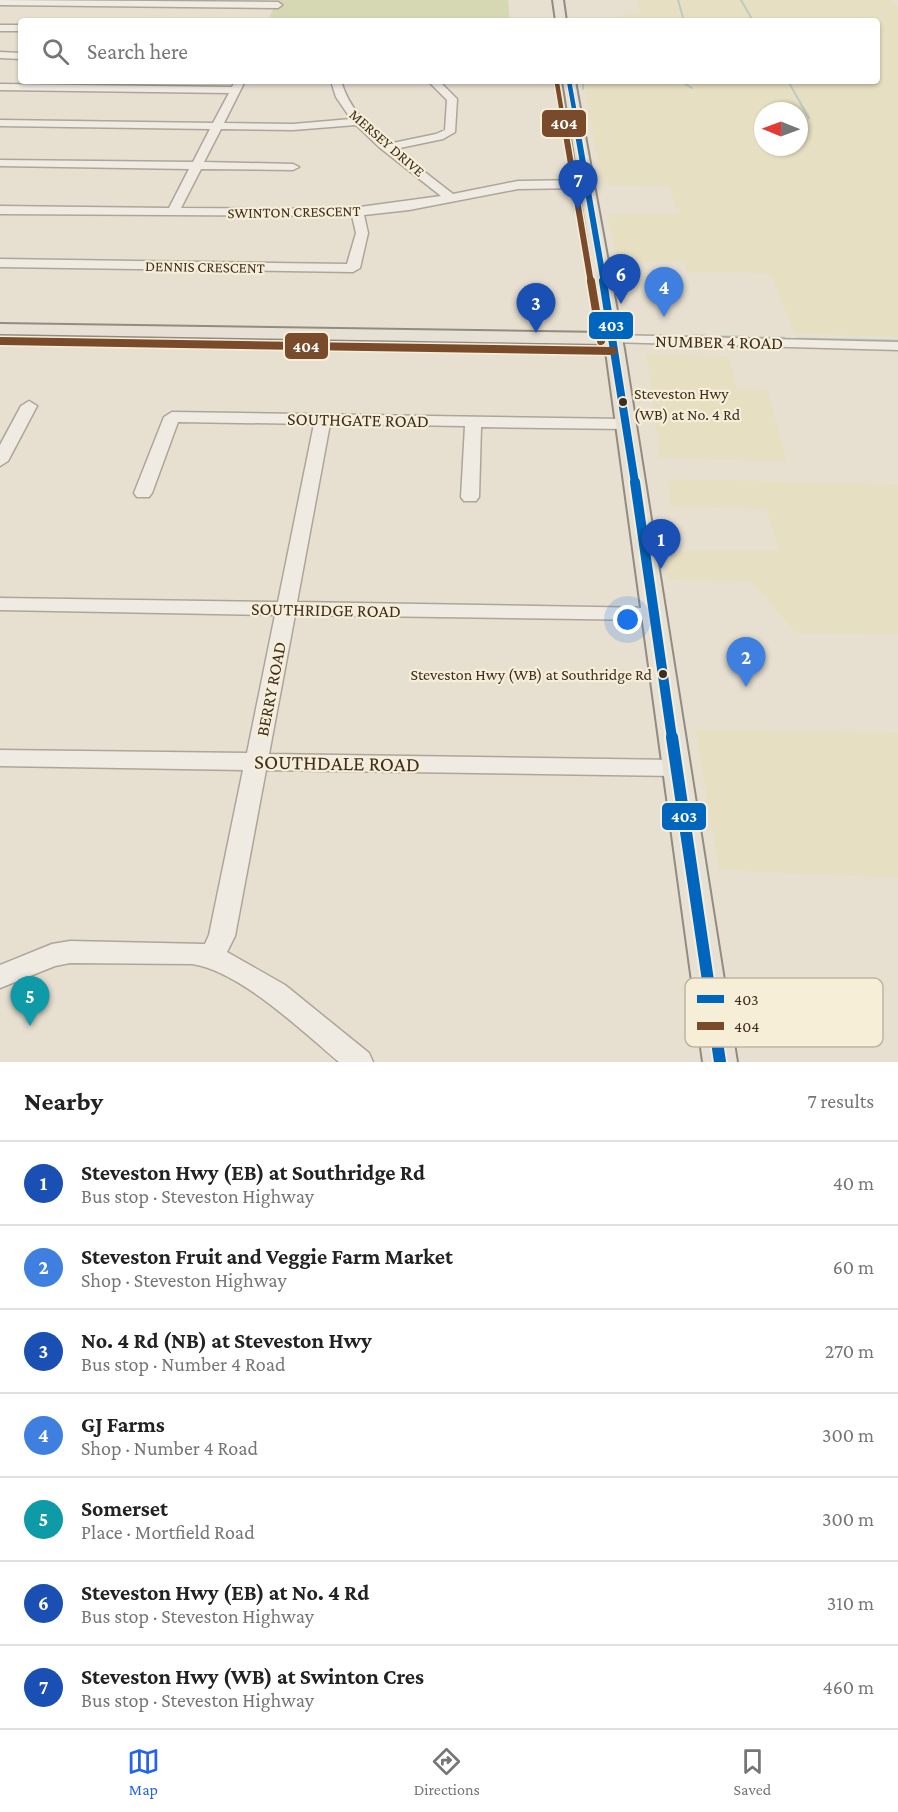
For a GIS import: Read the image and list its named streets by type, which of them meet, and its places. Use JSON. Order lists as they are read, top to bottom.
{
  "streets": {
    "main road": ["NUMBER 4 ROAD"],
    "street": [
      "MERSEY DRIVE",
      "SWINTON CRESCENT",
      "DENNIS CRESCENT",
      "SOUTHGATE ROAD",
      "SOUTHRIDGE ROAD",
      "BERRY ROAD",
      "SOUTHDALE ROAD"
    ]
  },
  "crossings": [
    ["MERSEY DRIVE", "SWINTON CRESCENT"],
    ["SWINTON CRESCENT", "DENNIS CRESCENT"],
    ["SOUTHGATE ROAD", "BERRY ROAD"],
    ["SOUTHRIDGE ROAD", "BERRY ROAD"],
    ["BERRY ROAD", "SOUTHDALE ROAD"]
  ],
  "places": ["Steveston Hwy (WB) at No. 4 Rd", "Steveston Hwy (WB) at Southridge Rd"],
  "lines": ["transit line 403", "transit line 404"],
  "legend": ["403", "404"],
  "north": "left",
  "page": {
    "search": "Search here",
    "pins": [
      "7",
      "6",
      "4",
      "3",
      "1",
      "2",
      "5"
    ],
    "heading": ["Nearby", "7 results"],
    "list": [
      {
        "mark": "1",
        "name": "Steveston Hwy (EB) at Southridge Rd",
        "note": "Bus stop · Steveston Highway",
        "value": "40 m"
      },
      {
        "mark": "2",
        "name": "Steveston Fruit and Veggie Farm Market",
        "note": "Shop · Steveston Highway",
        "value": "60 m"
      },
      {
        "mark": "3",
        "name": "No. 4 Rd (NB) at Steveston Hwy",
        "note": "Bus stop · Number 4 Road",
        "value": "270 m"
      },
      {
        "mark": "4",
        "name": "GJ Farms",
        "note": "Shop · Number 4 Road",
        "value": "300 m"
      },
      {
        "mark": "5",
        "name": "Somerset",
        "note": "Place · Mortfield Road",
        "value": "300 m"
      },
      {
        "mark": "6",
        "name": "Steveston Hwy (EB) at No. 4 Rd",
        "note": "Bus stop · Steveston Highway",
        "value": "310 m"
      },
      {
        "mark": "7",
        "name": "Steveston Hwy (WB) at Swinton Cres",
        "note": "Bus stop · Steveston Highway",
        "value": "460 m"
      }
    ],
    "nav": ["Map", "Directions", "Saved"]
  }
}
